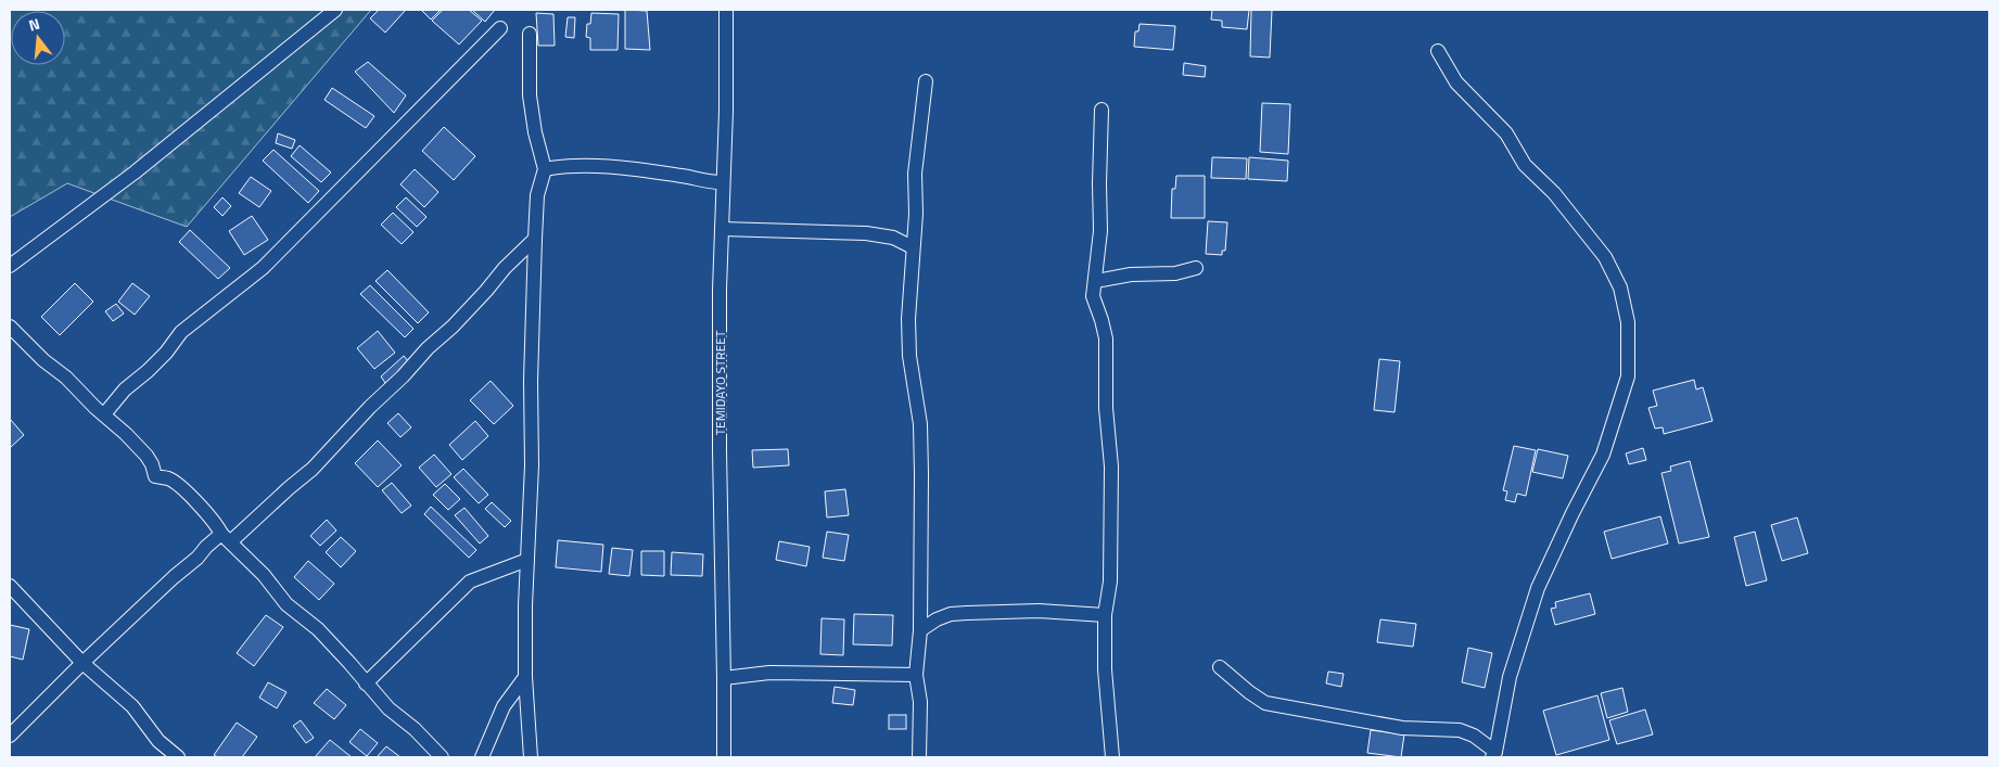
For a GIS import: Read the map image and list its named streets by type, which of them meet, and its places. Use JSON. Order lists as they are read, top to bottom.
{
  "streets": {
    "street": ["TEMIDAYO STREET"]
  },
  "north": "top"
}
